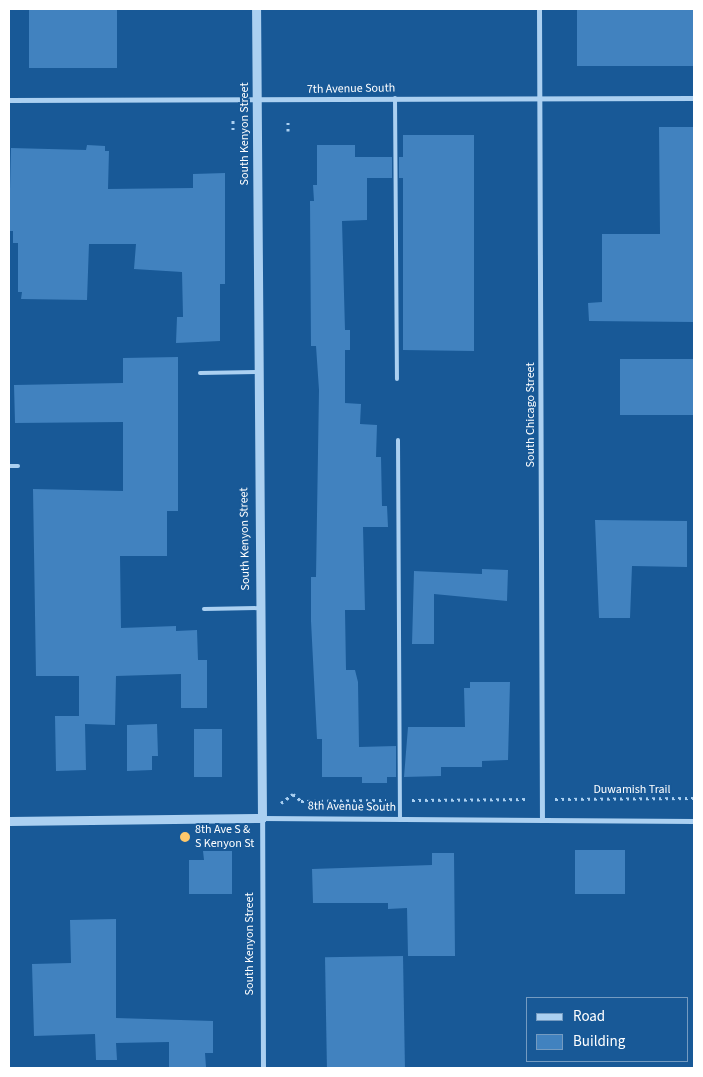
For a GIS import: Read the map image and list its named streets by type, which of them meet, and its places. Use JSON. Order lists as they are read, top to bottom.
{
  "streets": {
    "street": [
      "7th Avenue South",
      "South Kenyon Street",
      "South Chicago Street",
      "8th Avenue South"
    ],
    "path": ["Duwamish Trail"]
  },
  "crossings": [
    ["7th Avenue South", "South Kenyon Street"],
    ["7th Avenue South", "South Chicago Street"],
    ["South Kenyon Street", "8th Avenue South"],
    ["South Chicago Street", "8th Avenue South"]
  ],
  "places": ["8th Ave S & S Kenyon St"],
  "legend": ["Road", "Building"]
}
